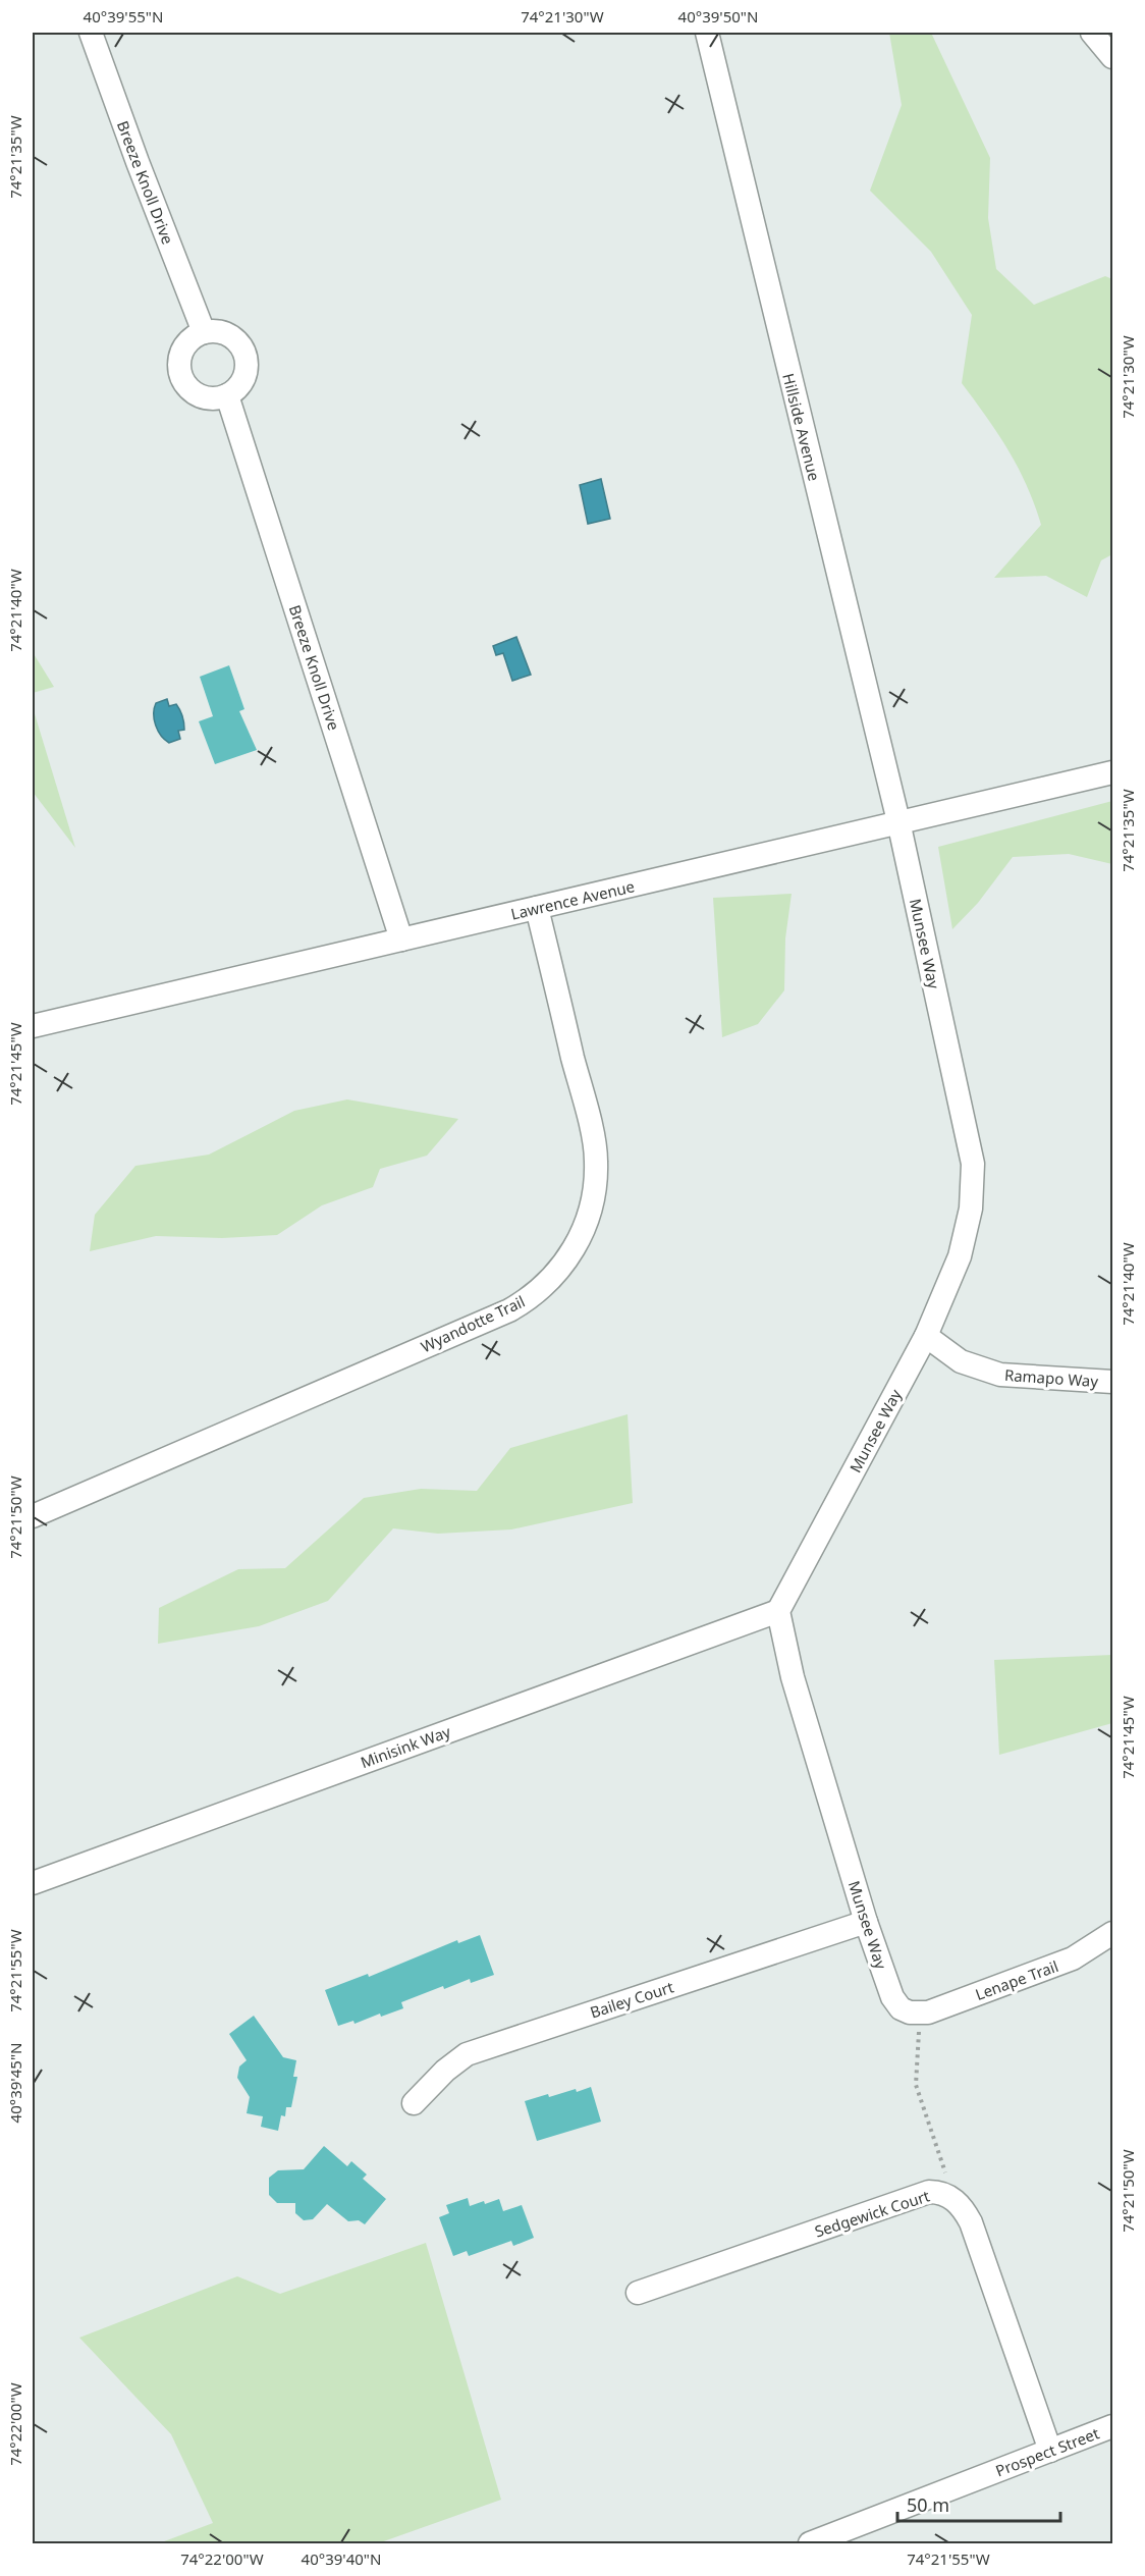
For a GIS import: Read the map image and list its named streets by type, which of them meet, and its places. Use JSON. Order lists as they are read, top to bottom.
{
  "streets": {
    "street": [
      "Breeze Knoll Drive",
      "Hillside Avenue",
      "Lawrence Avenue",
      "Munsee Way",
      "Wyandotte Trail",
      "Ramapo Way",
      "Minisink Way",
      "Lenape Trail",
      "Bailey Court",
      "Sedgewick Court",
      "Prospect Street"
    ]
  },
  "crossings": [
    ["Breeze Knoll Drive", "Lawrence Avenue"],
    ["Hillside Avenue", "Lawrence Avenue"],
    ["Hillside Avenue", "Munsee Way"],
    ["Lawrence Avenue", "Munsee Way"],
    ["Lawrence Avenue", "Wyandotte Trail"],
    ["Munsee Way", "Ramapo Way"],
    ["Munsee Way", "Minisink Way"],
    ["Munsee Way", "Lenape Trail"],
    ["Munsee Way", "Bailey Court"],
    ["Sedgewick Court", "Prospect Street"]
  ],
  "scale_bar": "50 m",
  "coordinates": [
    "40°39'55\"N",
    "74°21'30\"W",
    "40°39'50\"N",
    "74°21'35\"W",
    "74°21'40\"W",
    "74°21'45\"W",
    "74°21'50\"W",
    "74°21'55\"W",
    "40°39'45\"N",
    "74°22'00\"W",
    "40°39'40\"N"
  ]
}
